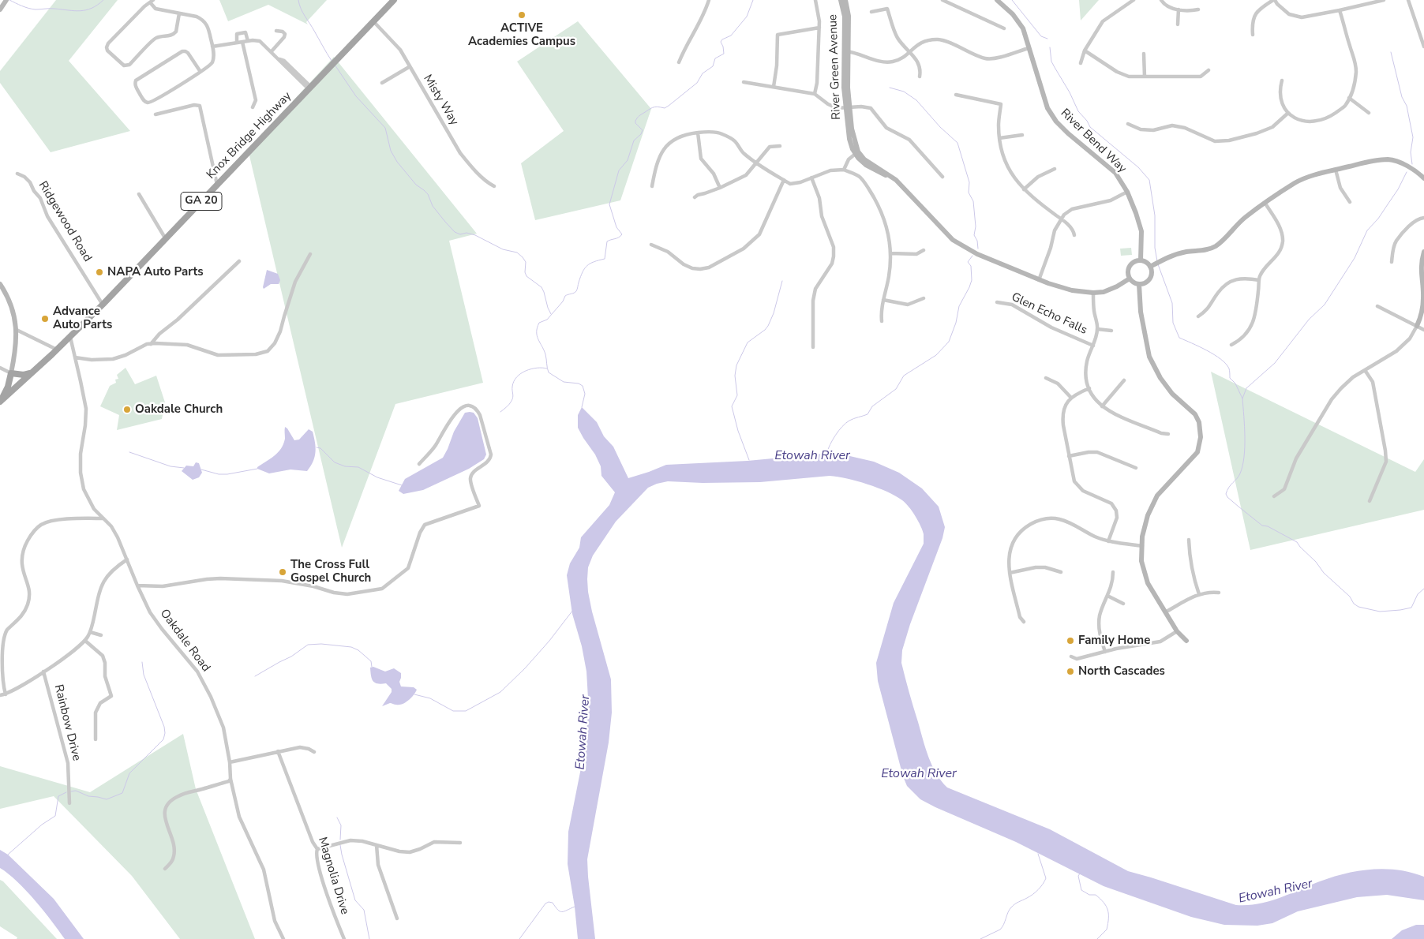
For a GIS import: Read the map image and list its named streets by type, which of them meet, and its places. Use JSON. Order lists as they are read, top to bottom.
{
  "streets": {
    "main road": ["Knox Bridge Highway", "GA 20"],
    "street": [
      "River Green Avenue",
      "Misty Way",
      "River Bend Way",
      "Ridgewood Road",
      "Glen Echo Falls",
      "Oakdale Road",
      "Rainbow Drive",
      "Magnolia Drive"
    ]
  },
  "crossings": [
    ["River Green Avenue", "River Bend Way"],
    ["Misty Way", "Knox Bridge Highway"],
    ["Knox Bridge Highway", "GA 20"],
    ["Knox Bridge Highway", "Ridgewood Road"],
    ["Knox Bridge Highway", "Oakdale Road"],
    ["GA 20", "Oakdale Road"]
  ],
  "water": ["Etowah River"],
  "places": [
    "ACTIVE Academies Campus",
    "NAPA Auto Parts",
    "Advance Auto Parts",
    "Oakdale Church",
    "The Cross Full Gospel Church",
    "Family Home",
    "North Cascades"
  ]
}
